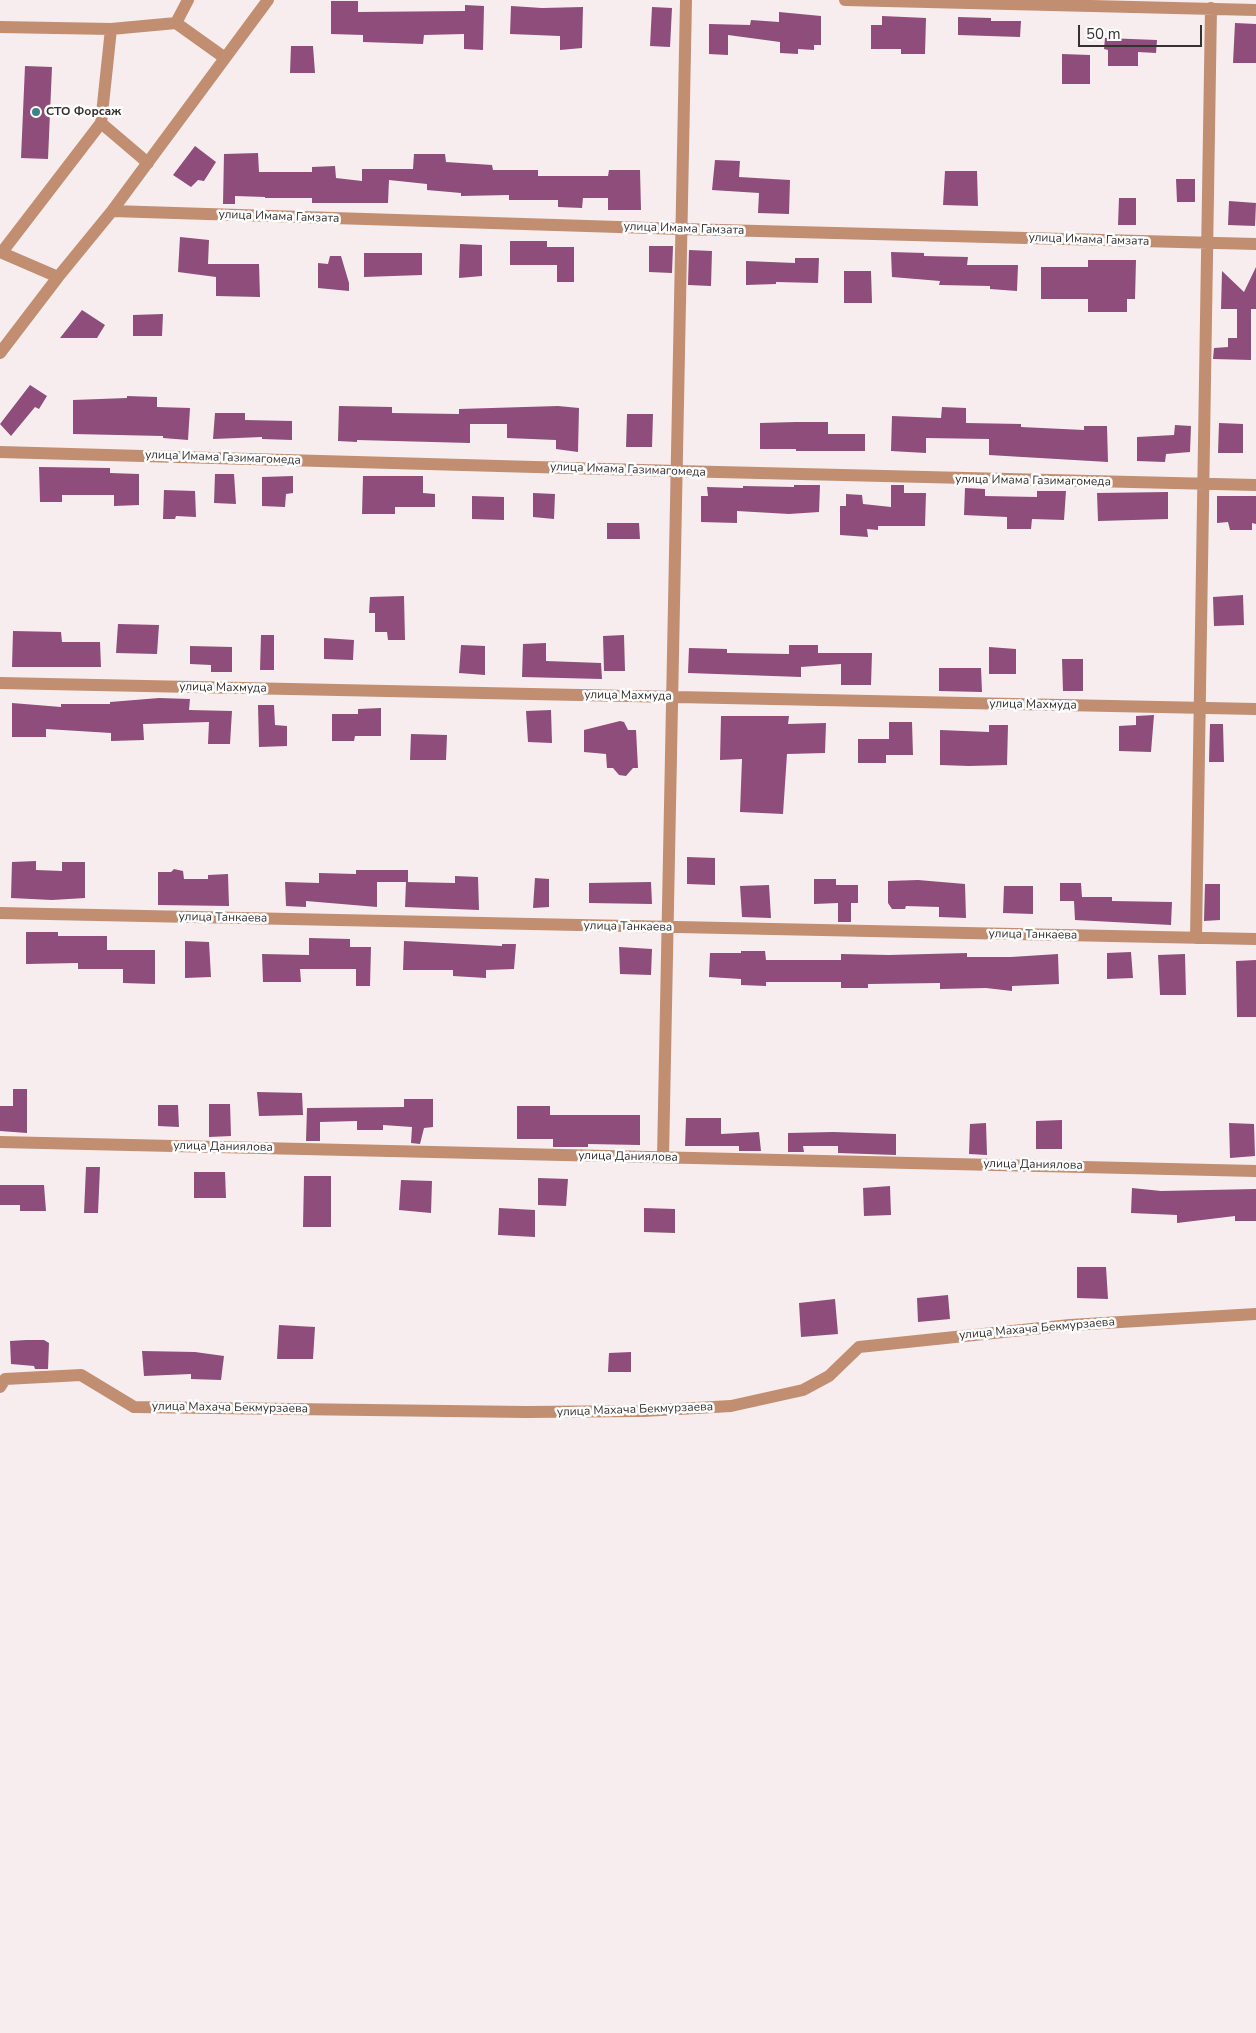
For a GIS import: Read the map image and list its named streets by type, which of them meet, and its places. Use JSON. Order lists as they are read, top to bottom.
{
  "streets": {
    "street": [
      "улица Имама Гамзата",
      "улица Имама Газимагомеда",
      "улица Махмуда",
      "улица Танкаева",
      "улица Даниялова",
      "улица Махача Бекмурзаева"
    ]
  },
  "places": ["СТО Форсаж"],
  "scale_bar": "50 m"
}
